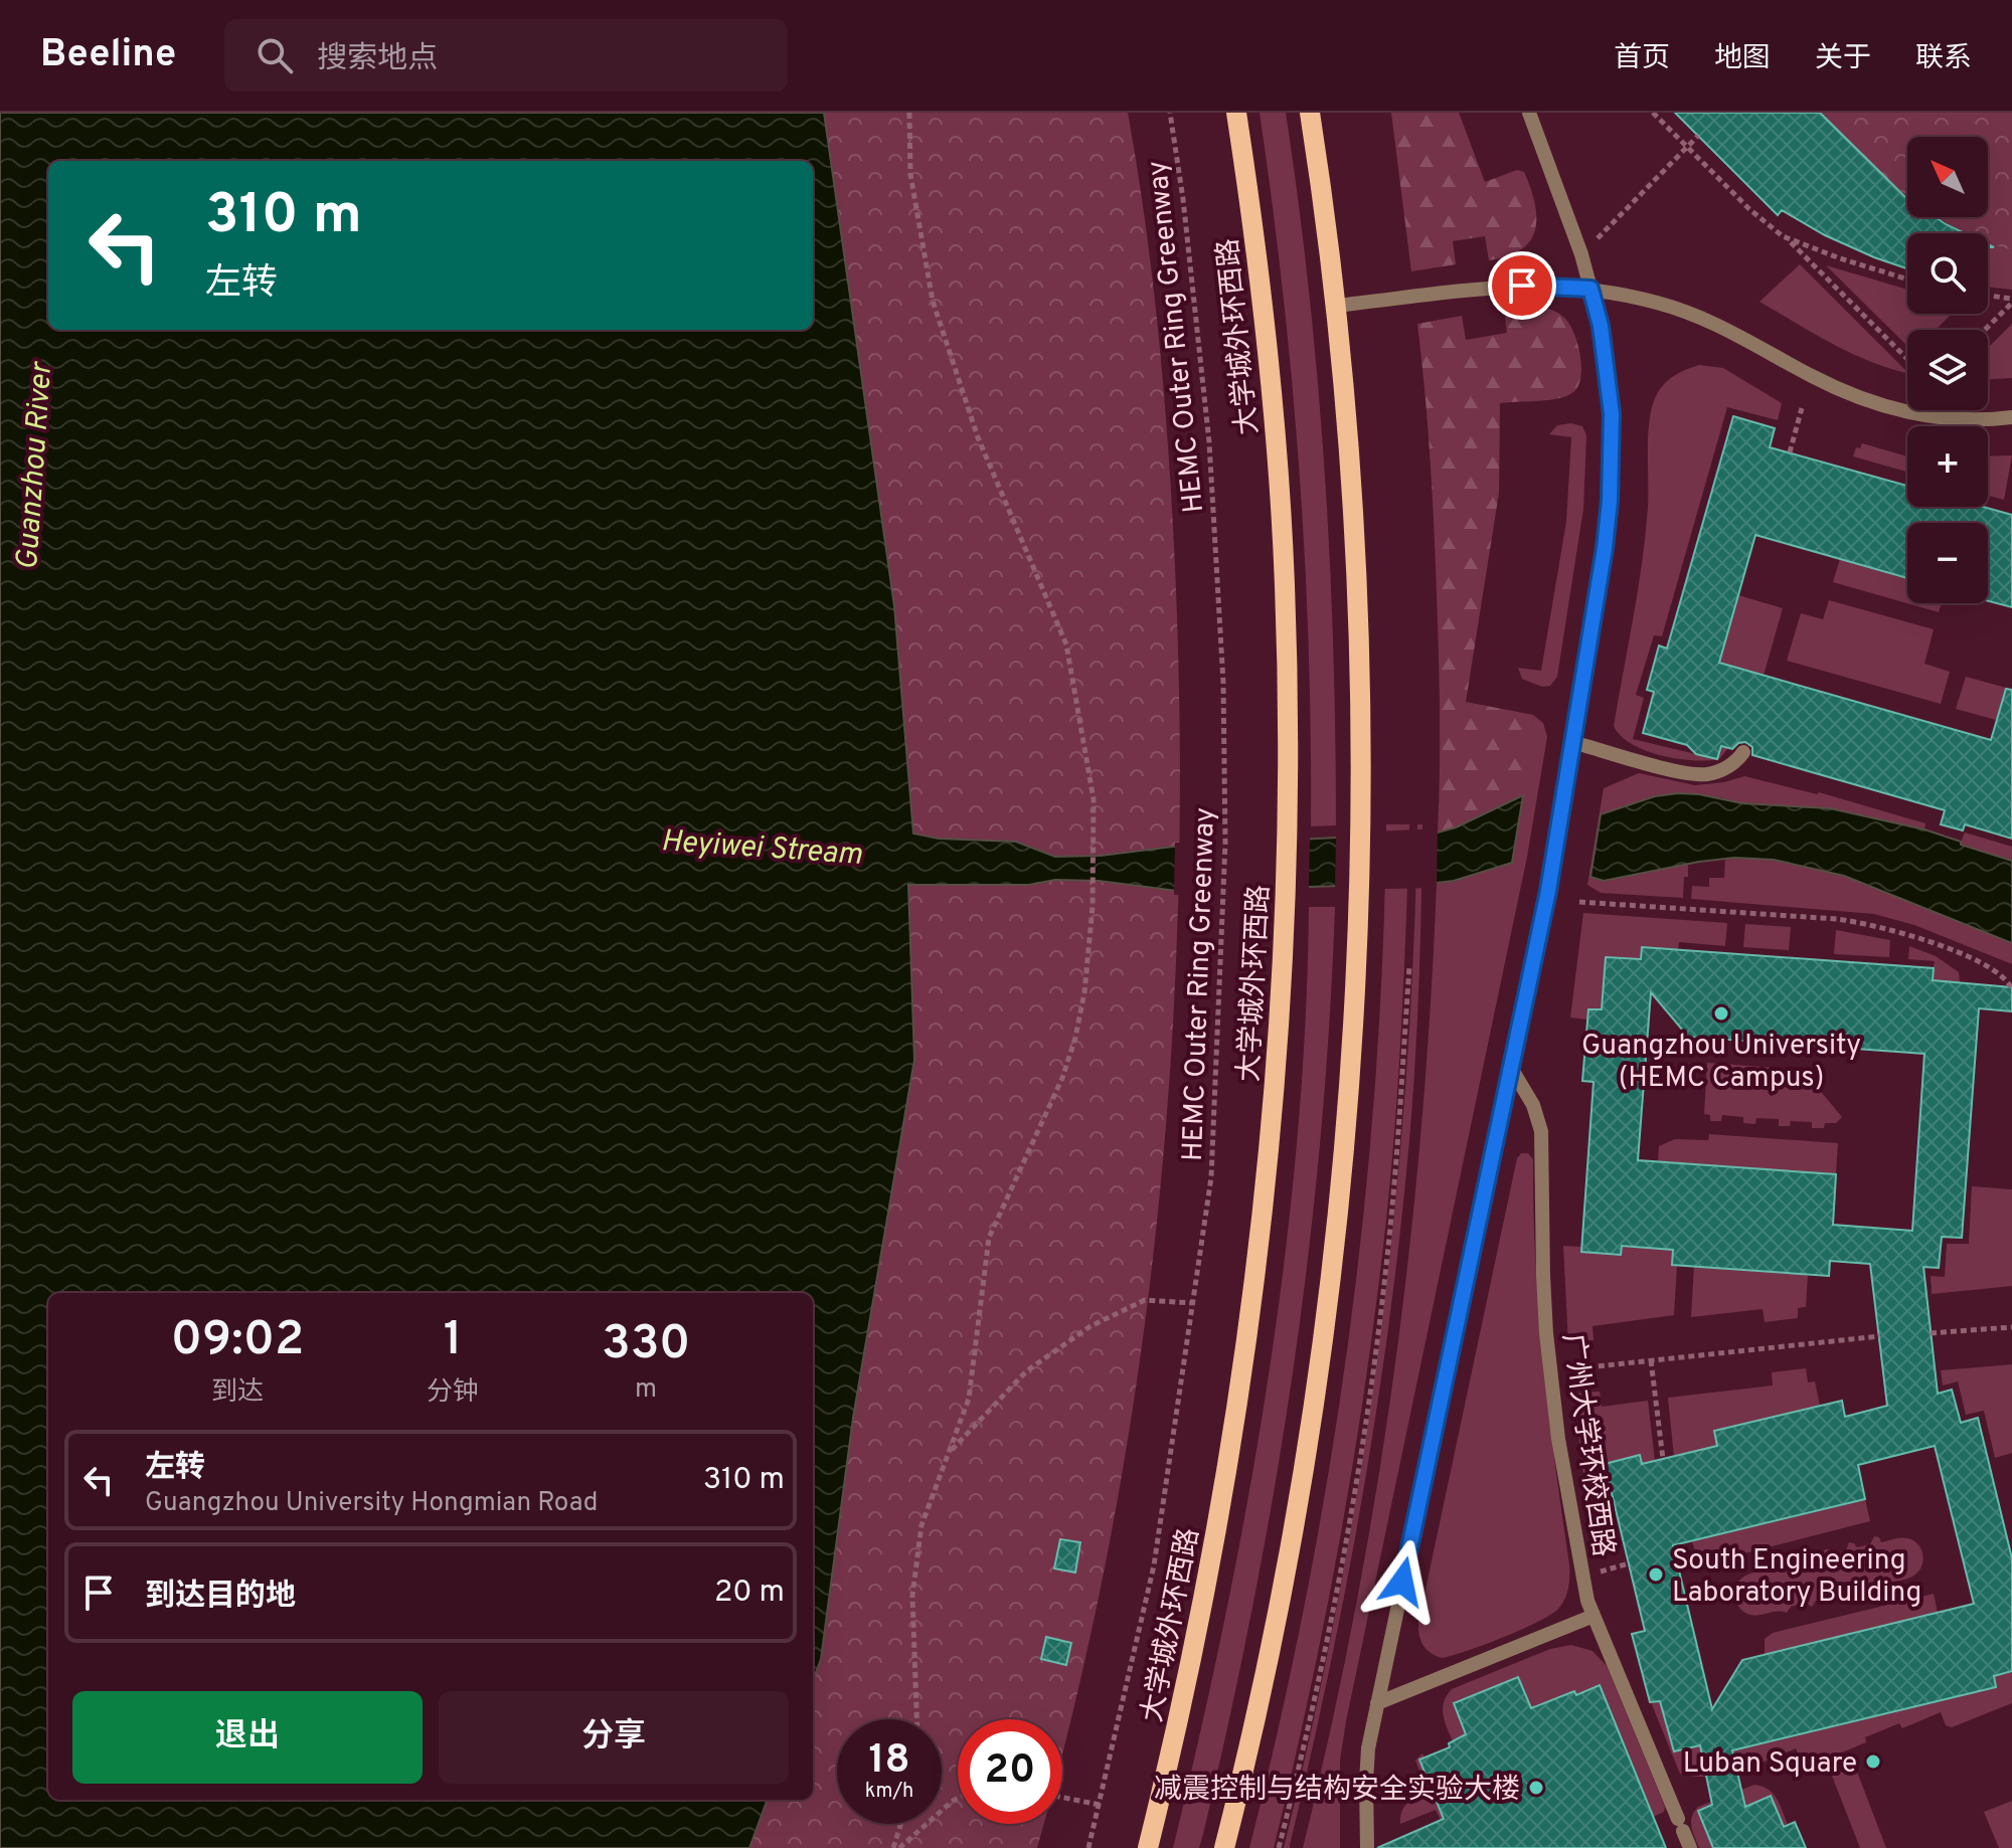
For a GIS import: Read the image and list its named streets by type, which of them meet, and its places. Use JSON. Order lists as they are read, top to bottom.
{
  "streets": {
    "main road": ["大学城外环西路"],
    "lane": ["广州大学环校西路"],
    "path": ["HEMC Outer Ring Greenway"]
  },
  "water": ["Guanzhou River", "Heyiwei Stream"],
  "places": [
    "Guangzhou University (HEMC Campus)",
    "South Engineering Laboratory Building",
    "Luban Square",
    "减震控制与结构安全实验大楼"
  ],
  "north": "top left",
  "page": {
    "header": "Beeline",
    "search": "搜索地点",
    "nav": [
      "首页",
      "地图",
      "关于",
      "联系"
    ],
    "map_buttons": ["+", "−"],
    "turn": ["310 m", "左转"],
    "eta": [
      "09:02",
      "到达",
      "1",
      "分钟",
      "330",
      "m"
    ],
    "list": [
      {
        "name": "左转",
        "note": "Guangzhou University Hongmian Road",
        "value": "310 m"
      },
      {
        "name": "到达目的地",
        "value": "20 m"
      }
    ],
    "buttons": ["退出", "分享"],
    "speed": "18 km/h",
    "limit": "20"
  }
}
